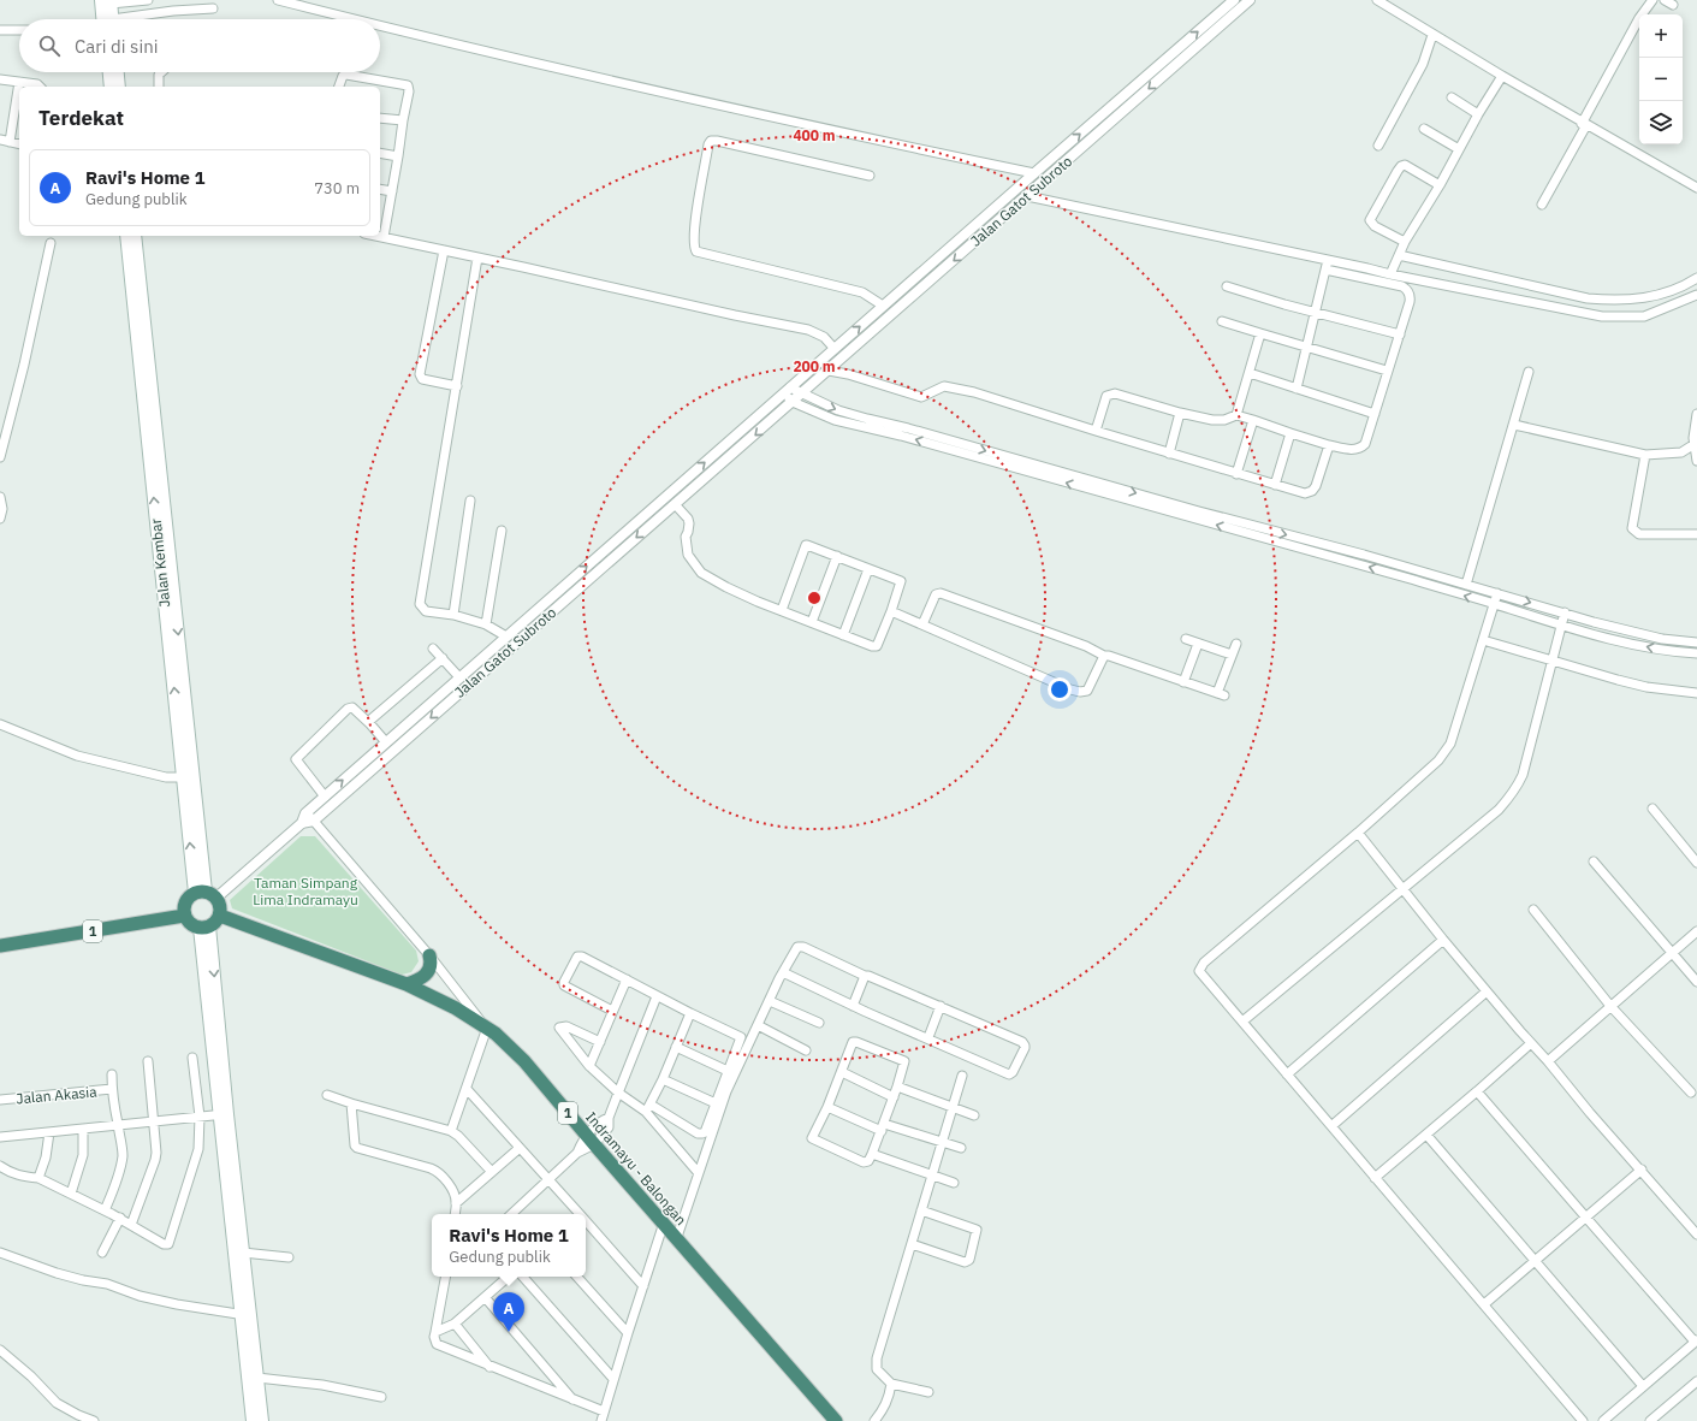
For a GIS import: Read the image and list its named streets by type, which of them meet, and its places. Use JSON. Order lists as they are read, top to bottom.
{
  "streets": {
    "highway": ["1", "Indramayu - Balongan"],
    "main road": ["Jalan Kembar"],
    "street": ["Jalan Gatot Subroto", "Jalan Akasia"]
  },
  "crossings": [
    ["Jalan Gatot Subroto", "Jalan Kembar"],
    ["Jalan Gatot Subroto", "1"],
    ["Jalan Gatot Subroto", "Indramayu - Balongan"],
    ["Jalan Kembar", "1"],
    ["Jalan Kembar", "Indramayu - Balongan"],
    ["1", "Indramayu - Balongan"]
  ],
  "parks": ["Taman Simpang Lima Indramayu"],
  "page": {
    "map_buttons": ["+", "−"],
    "search": "Cari di sini",
    "heading": "Terdekat",
    "list": [
      {
        "mark": "A",
        "name": "Ravi's Home 1",
        "note": "Gedung publik",
        "value": "730 m"
      }
    ],
    "popup": ["Ravi's Home 1", "Gedung publik"],
    "pins": "A"
  },
  "rings": ["400 m", "200 m"]
}
